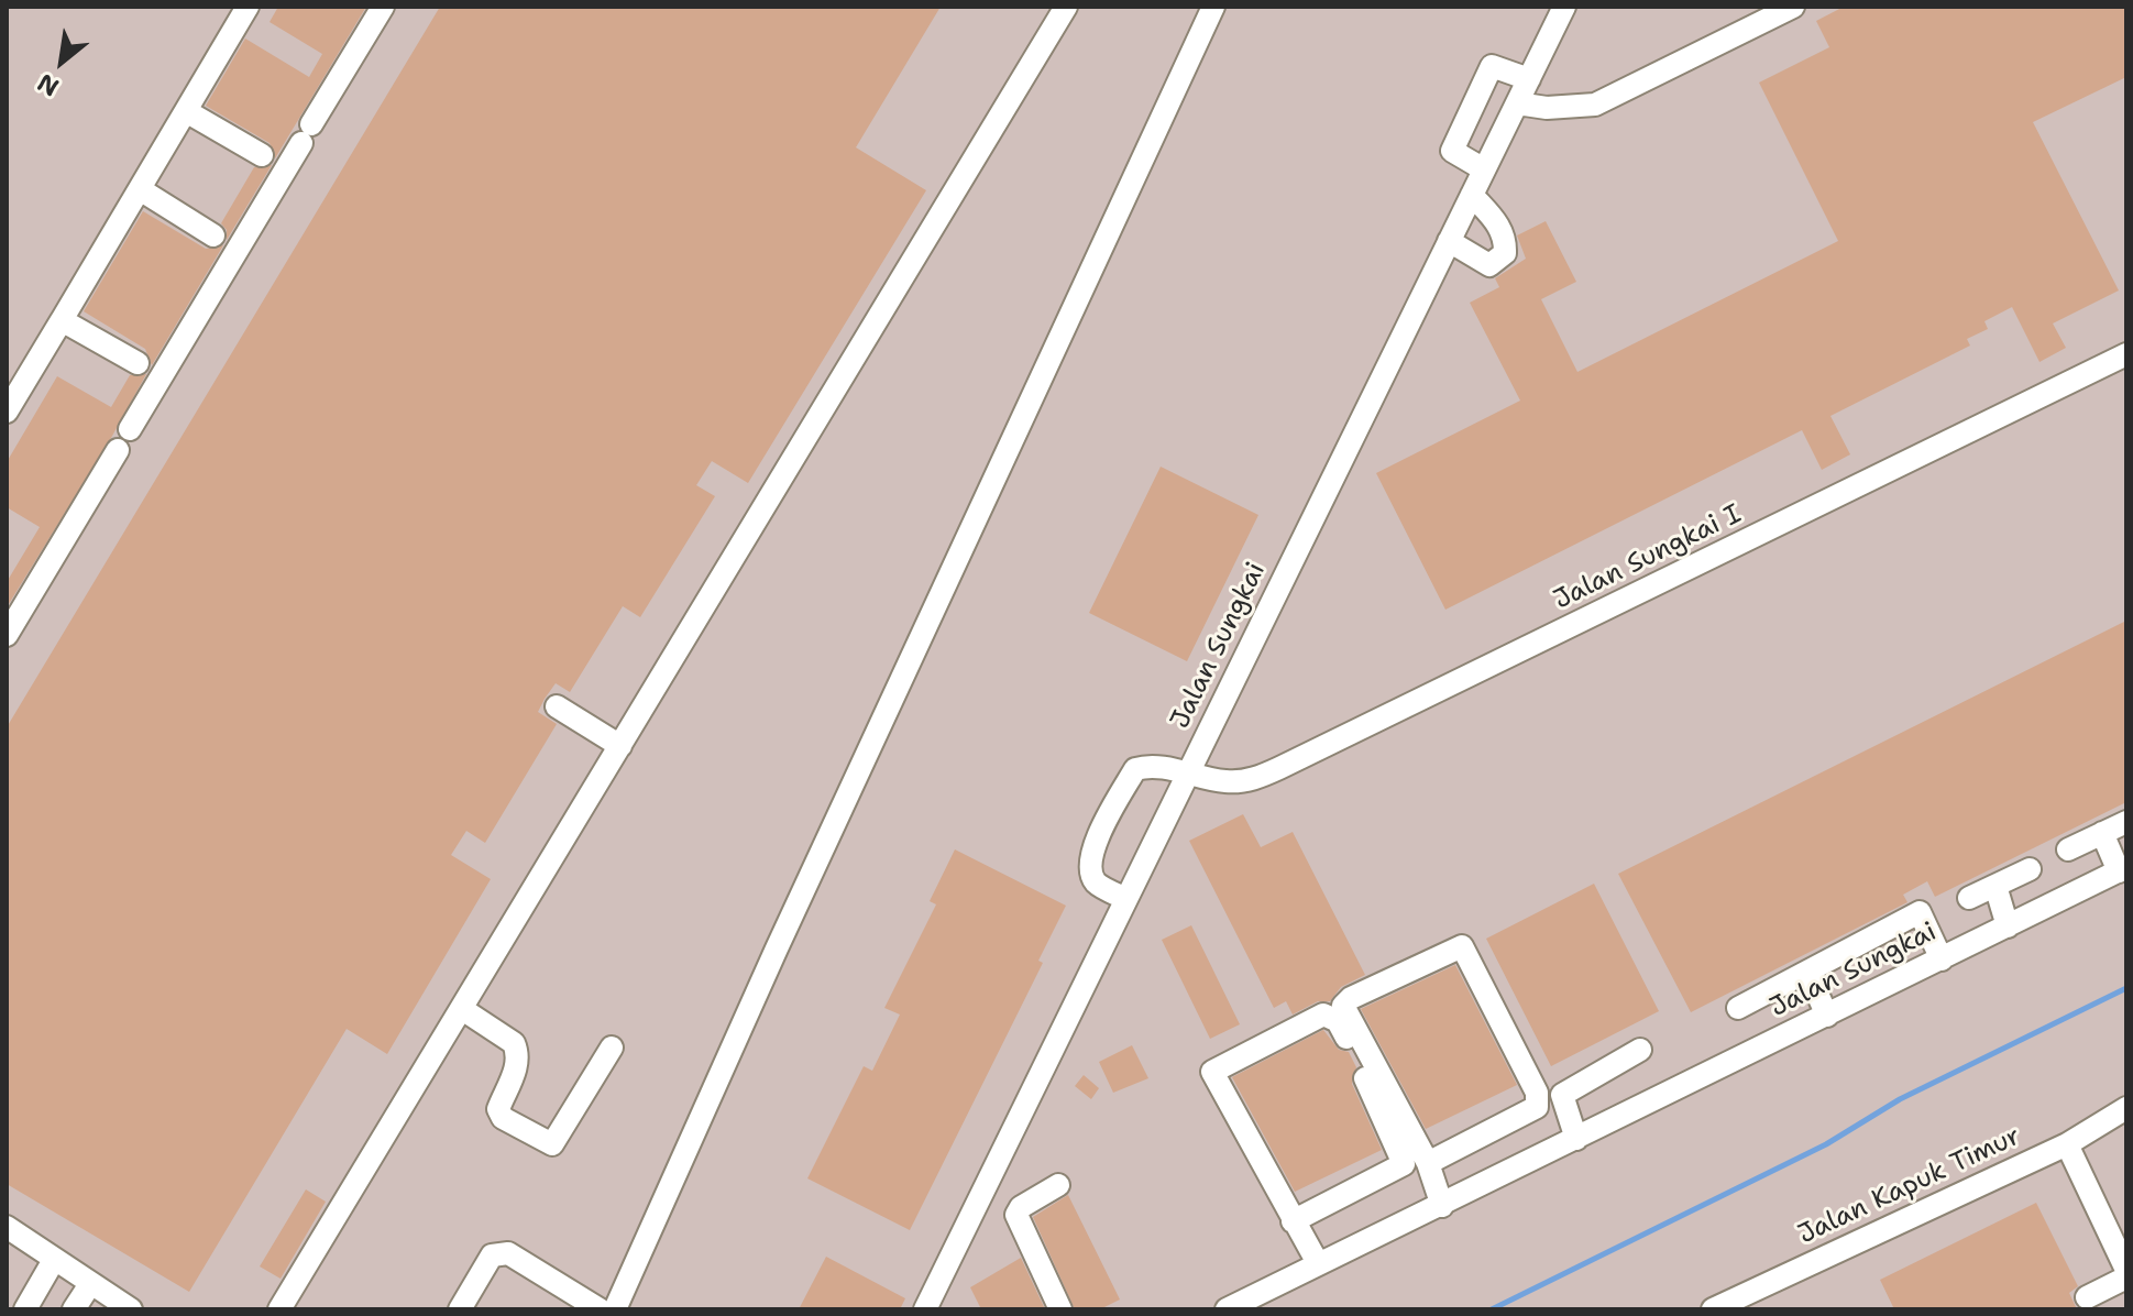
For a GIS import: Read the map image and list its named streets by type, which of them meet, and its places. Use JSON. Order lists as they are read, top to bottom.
{
  "streets": {
    "street": ["Jalan Sungkai I", "Jalan Sungkai", "Jalan Kapuk Timur"]
  },
  "crossings": [
    ["Jalan Sungkai I", "Jalan Sungkai"]
  ],
  "north": "bottom left"
}
